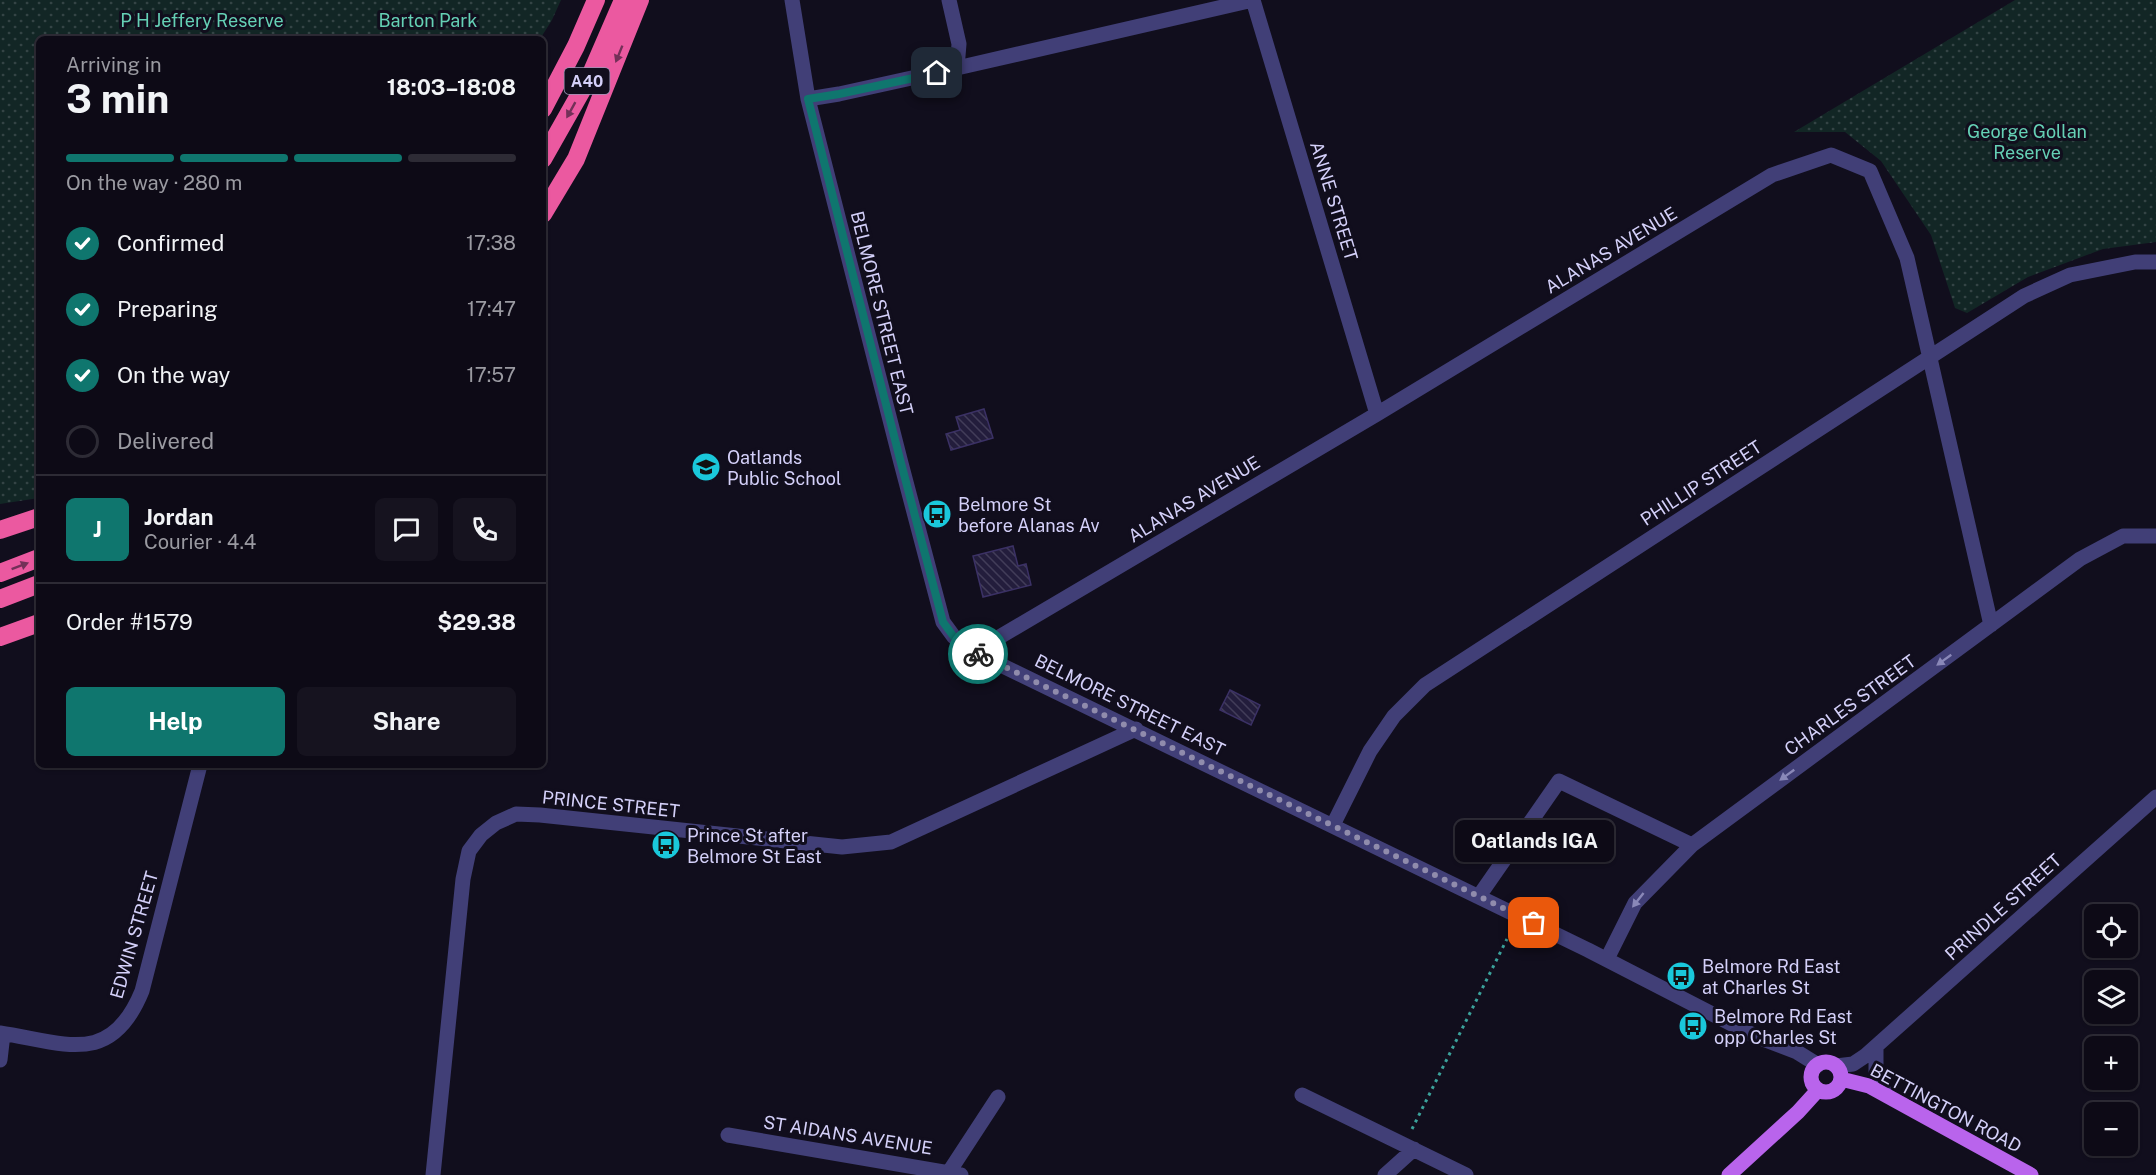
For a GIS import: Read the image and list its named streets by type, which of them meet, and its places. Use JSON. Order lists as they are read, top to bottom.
{
  "streets": {
    "highway": ["A40"],
    "main road": ["BETTINGTON ROAD"],
    "street": [
      "ANNE STREET",
      "ALANAS AVENUE",
      "BELMORE STREET EAST",
      "PHILLIP STREET",
      "CHARLES STREET",
      "PRINCE STREET",
      "PRINDLE STREET",
      "EDWIN STREET",
      "ST AIDANS AVENUE"
    ]
  },
  "crossings": [
    ["ANNE STREET", "ALANAS AVENUE"],
    ["ALANAS AVENUE", "BELMORE STREET EAST"],
    ["ALANAS AVENUE", "PHILLIP STREET"],
    ["ALANAS AVENUE", "CHARLES STREET"],
    ["BELMORE STREET EAST", "PHILLIP STREET"],
    ["BELMORE STREET EAST", "CHARLES STREET"],
    ["BELMORE STREET EAST", "PRINCE STREET"],
    ["BELMORE STREET EAST", "PRINDLE STREET"],
    ["BELMORE STREET EAST", "BETTINGTON ROAD"],
    ["PRINDLE STREET", "BETTINGTON ROAD"]
  ],
  "one_way": ["CHARLES STREET"],
  "parks": ["P H Jeffery Reserve", "Barton Park", "George Gollan Reserve"],
  "places": {
    "school or university": ["Oatlands Public School"],
    "bus stop": [
      "Belmore St before Alanas Av",
      "Prince St after Belmore St East",
      "Belmore Rd East at Charles St",
      "Belmore Rd East opp Charles St"
    ],
    "other": ["Oatlands IGA"]
  },
  "page": {
    "heading": ["3 min", "Arriving in", "18:03–18:08"],
    "panel": [
      "Jordan",
      "Courier · 4.4",
      "Order #1579",
      "$29.38"
    ],
    "bar": "On the way · 280 m",
    "list": [
      ["Confirmed", "17:38"],
      ["Preparing", "17:47"],
      ["On the way", "17:57"],
      "Delivered"
    ],
    "round": "J",
    "buttons": ["Help", "Share"],
    "bubble": "Oatlands IGA",
    "map_buttons": ["+", "−"]
  }
}
